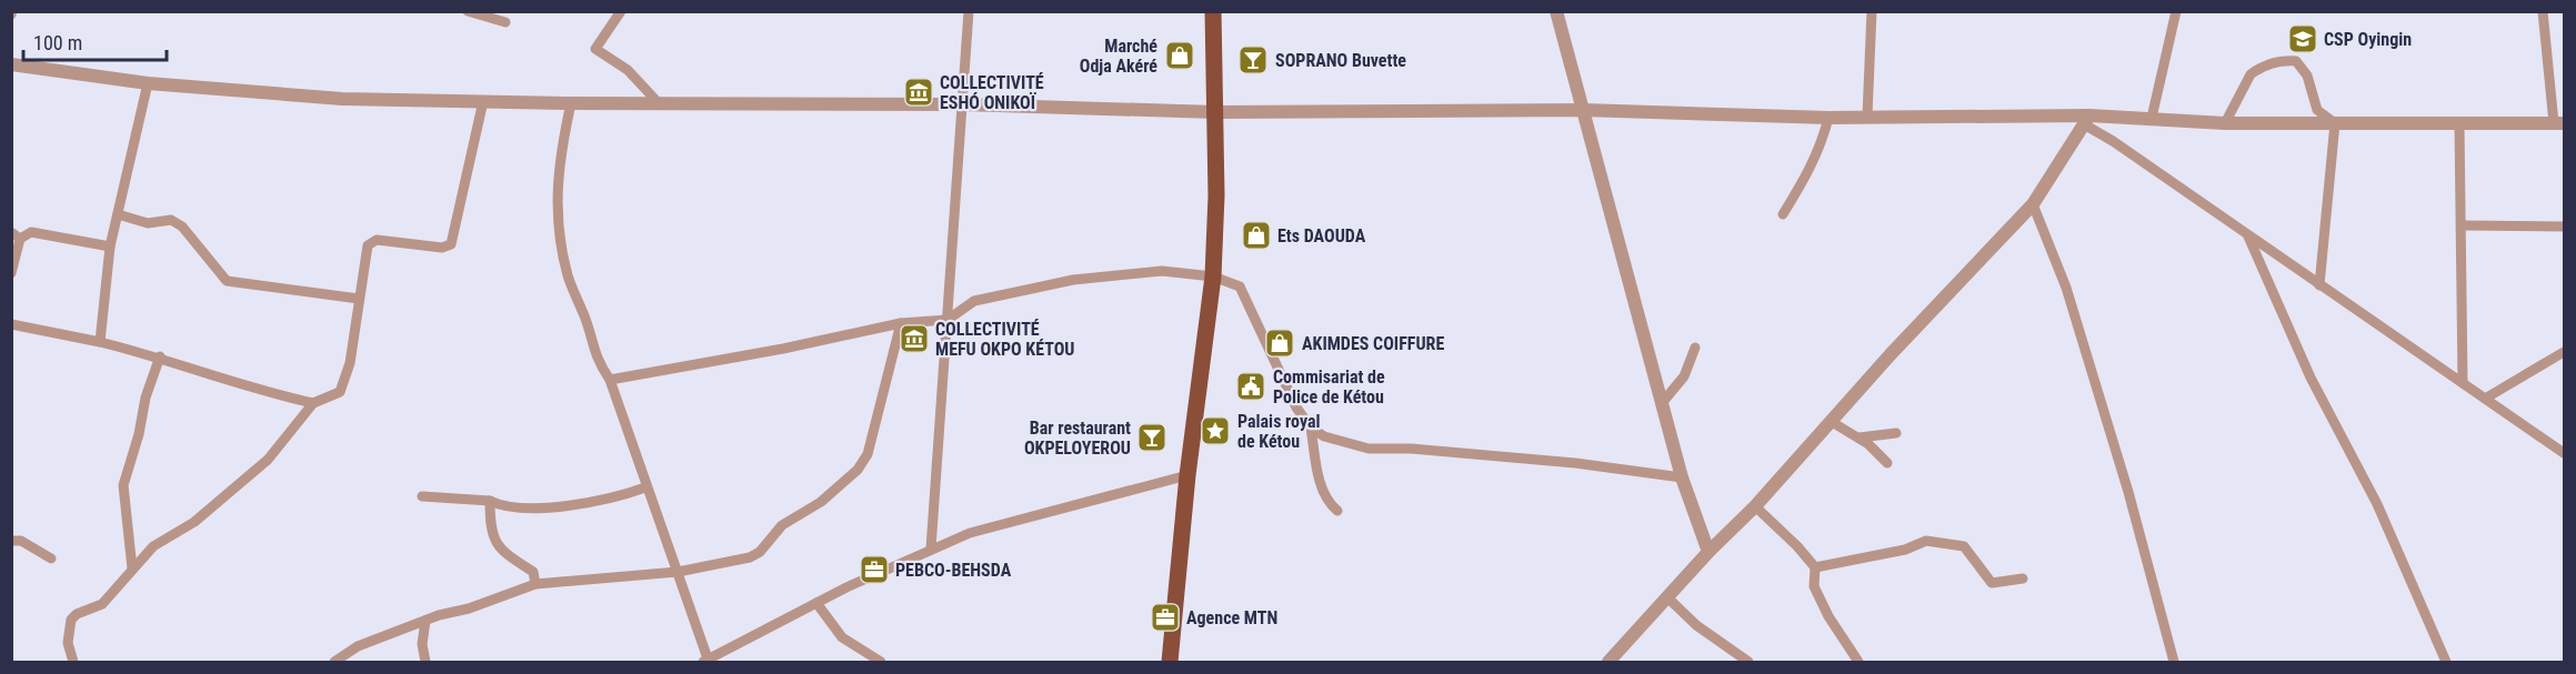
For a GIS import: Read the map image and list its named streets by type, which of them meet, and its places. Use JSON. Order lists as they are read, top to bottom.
{
  "places": {
    "school or university": ["CSP Oyingin"],
    "shop": ["Marché Odja Akéré", "Ets DAOUDA", "AKIMDES COIFFURE"],
    "bar": ["SOPRANO Buvette", "Bar restaurant OKPELOYEROU"],
    "museum": ["COLLECTIVITÉ ESHÓ ONIKOÏ", "COLLECTIVITÉ MEFU OKPO KÉTOU"],
    "public building": ["Commisariat de Police de Kétou"],
    "place": ["Palais royal de Kétou"],
    "office": ["PEBCO-BEHSDA", "Agence MTN"]
  },
  "scale_bar": "100 m"
}
